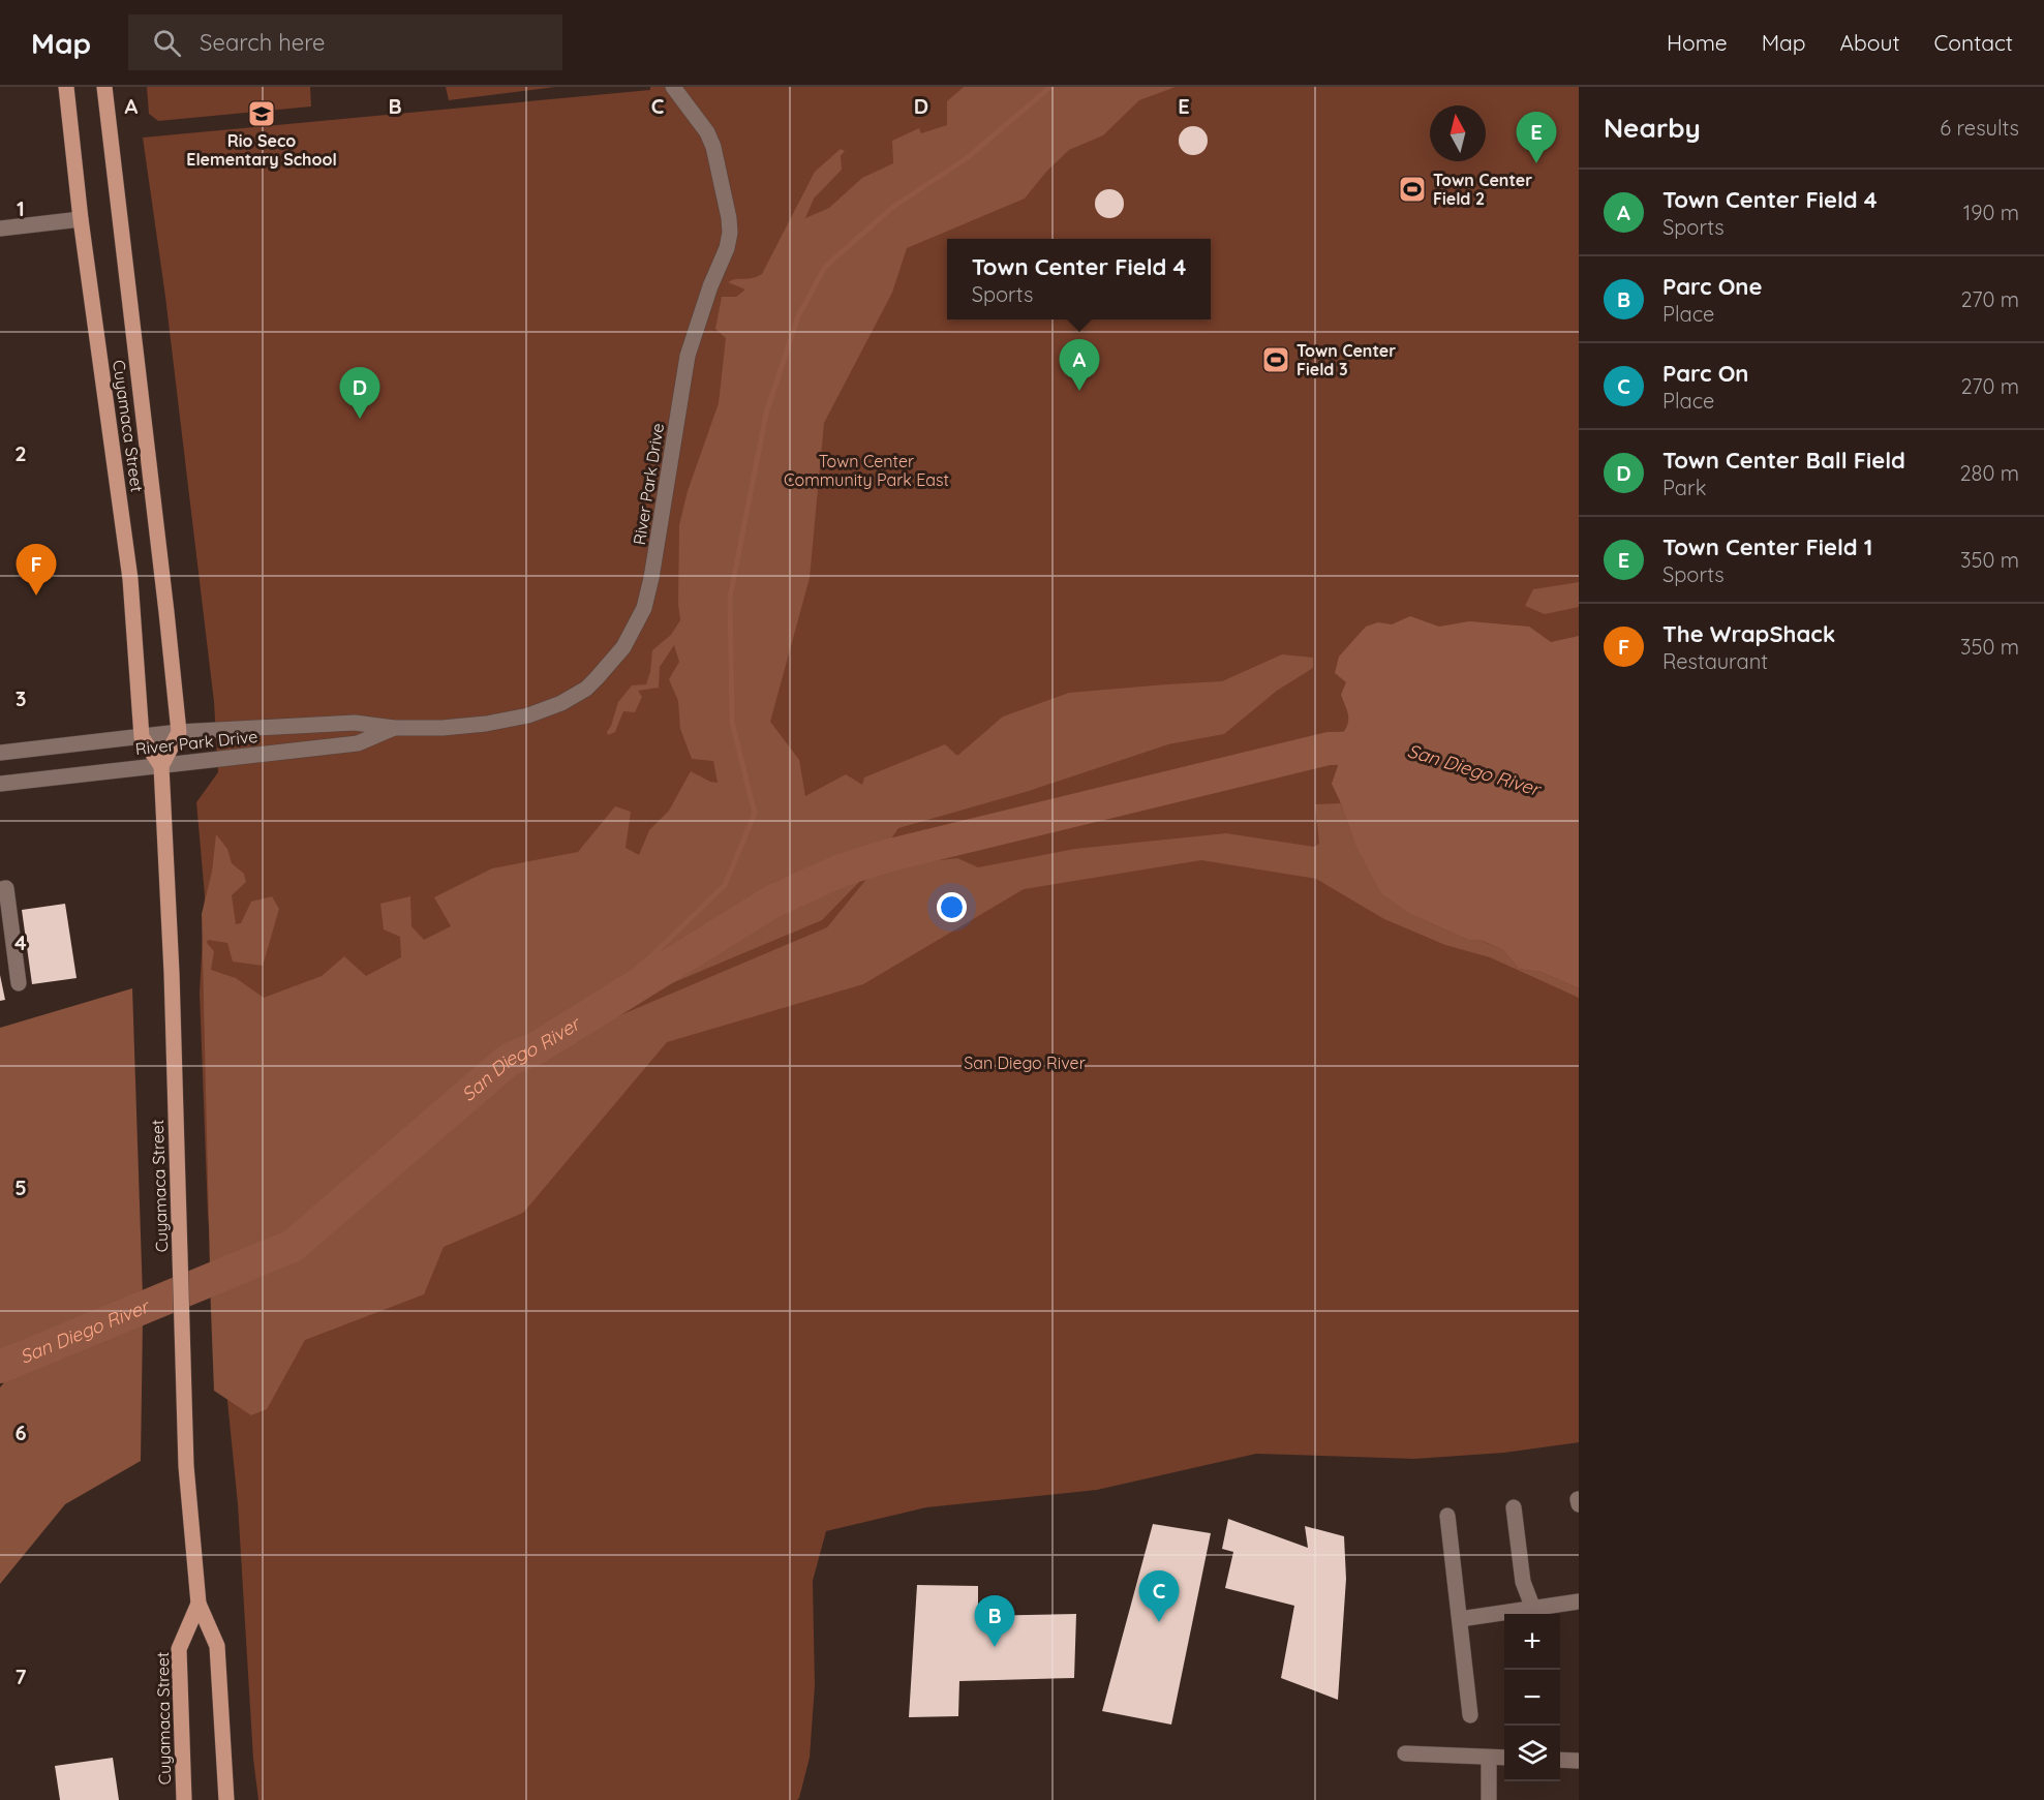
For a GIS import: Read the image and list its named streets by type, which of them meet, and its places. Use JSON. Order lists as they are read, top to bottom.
{
  "streets": {
    "main road": ["Cuyamaca Street"],
    "street": ["River Park Drive"]
  },
  "crossings": [
    ["Cuyamaca Street", "River Park Drive"]
  ],
  "water": ["San Diego River"],
  "parks": ["Town Center Community Park East", "San Diego River"],
  "places": {
    "school or university": ["Rio Seco Elementary School"],
    "sports": ["Town Center Field 2", "Town Center Field 3"]
  },
  "north": "top",
  "page": {
    "header": "Map",
    "search": "Search here",
    "nav": [
      "Home",
      "Map",
      "About",
      "Contact"
    ],
    "heading": ["Nearby", "6 results"],
    "pins": [
      "E",
      "A",
      "D",
      "F",
      "C",
      "B"
    ],
    "list": [
      {
        "mark": "A",
        "name": "Town Center Field 4",
        "note": "Sports",
        "value": "190 m"
      },
      {
        "mark": "B",
        "name": "Parc One",
        "note": "Place",
        "value": "270 m"
      },
      {
        "mark": "C",
        "name": "Parc On",
        "note": "Place",
        "value": "270 m"
      },
      {
        "mark": "D",
        "name": "Town Center Ball Field",
        "note": "Park",
        "value": "280 m"
      },
      {
        "mark": "E",
        "name": "Town Center Field 1",
        "note": "Sports",
        "value": "350 m"
      },
      {
        "mark": "F",
        "name": "The WrapShack",
        "note": "Restaurant",
        "value": "350 m"
      }
    ],
    "popup": ["Town Center Field 4", "Sports"],
    "map_buttons": ["+", "−"]
  },
  "grid": {
    "columns": [
      "A",
      "B",
      "C",
      "D",
      "E"
    ],
    "rows": [
      "1",
      "2",
      "3",
      "4",
      "5",
      "6",
      "7"
    ]
  }
}
